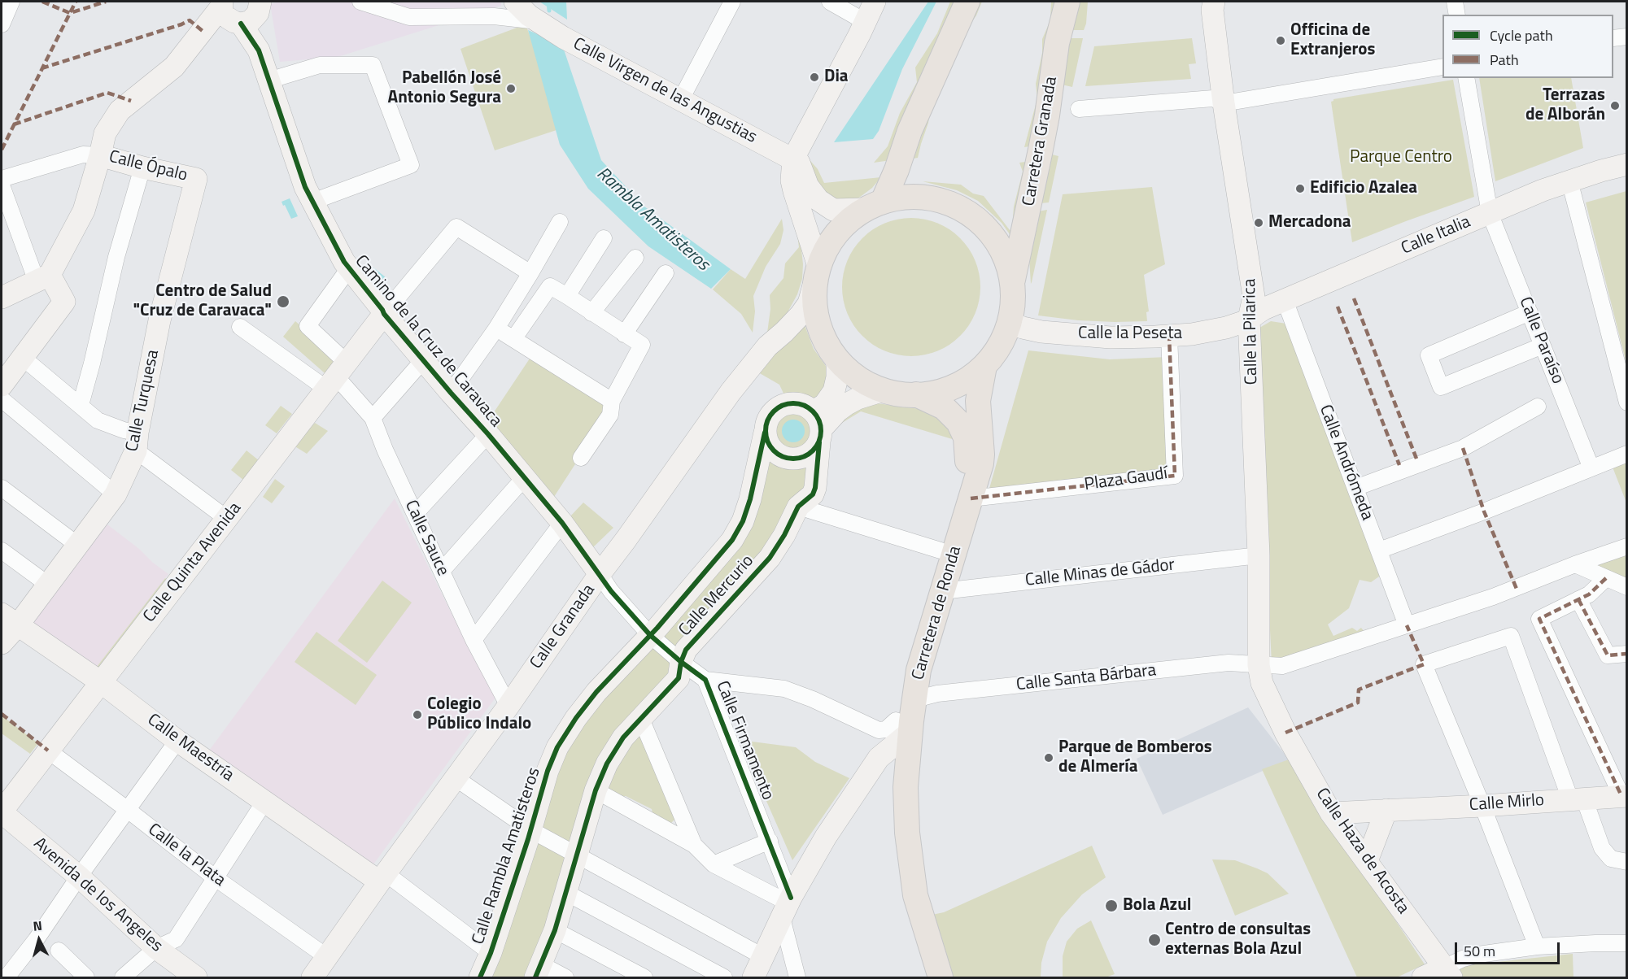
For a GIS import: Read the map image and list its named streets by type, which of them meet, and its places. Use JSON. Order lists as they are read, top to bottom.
{
  "streets": {
    "main road": ["Carretera Granada", "Carretera de Ronda"],
    "street": [
      "Calle Virgen de las Angustias",
      "Calle Ópalo",
      "Calle Italia",
      "Calle la Pilarica",
      "Calle la Peseta",
      "Calle Paraíso",
      "Camino de la Cruz de Caravaca",
      "Calle Turquesa",
      "Calle Andrómeda",
      "Plaza Gaudí",
      "Calle Sauce",
      "Calle Quinta Avenida",
      "Calle Minas de Gádor",
      "Calle Mercurio",
      "Calle Granada",
      "Calle Santa Bárbara",
      "Calle Firmamento",
      "Calle Maestría",
      "Calle Mirlo",
      "Calle Haza de Acosta",
      "Calle la Plata",
      "Calle Rambla Amatisteros",
      "Avenida de los Angeles"
    ]
  },
  "crossings": [
    ["Calle Ópalo", "Calle Turquesa"],
    ["Calle Italia", "Calle la Pilarica"],
    ["Calle Italia", "Calle la Peseta"],
    ["Calle Italia", "Calle Paraíso"],
    ["Calle Italia", "Calle Andrómeda"],
    ["Calle la Pilarica", "Calle la Peseta"],
    ["Calle la Pilarica", "Calle Minas de Gádor"],
    ["Calle la Pilarica", "Calle Santa Bárbara"],
    ["Calle la Pilarica", "Calle Haza de Acosta"],
    ["Calle la Peseta", "Plaza Gaudí"],
    ["Camino de la Cruz de Caravaca", "Calle Quinta Avenida"],
    ["Camino de la Cruz de Caravaca", "Calle Granada"],
    ["Camino de la Cruz de Caravaca", "Calle Firmamento"],
    ["Calle Turquesa", "Calle Maestría"],
    ["Calle Andrómeda", "Calle Santa Bárbara"],
    ["Plaza Gaudí", "Carretera de Ronda"],
    ["Calle Sauce", "Calle Quinta Avenida"],
    ["Calle Sauce", "Calle Granada"],
    ["Calle Quinta Avenida", "Calle Maestría"],
    ["Calle Quinta Avenida", "Calle la Plata"],
    ["Calle Quinta Avenida", "Avenida de los Angeles"],
    ["Calle Minas de Gádor", "Carretera de Ronda"],
    ["Calle Mercurio", "Calle Firmamento"],
    ["Calle Mercurio", "Calle Rambla Amatisteros"],
    ["Carretera de Ronda", "Calle Santa Bárbara"],
    ["Calle Granada", "Calle Firmamento"],
    ["Calle Granada", "Calle Maestría"],
    ["Calle Granada", "Calle la Plata"],
    ["Calle Santa Bárbara", "Calle Haza de Acosta"],
    ["Calle Firmamento", "Calle Rambla Amatisteros"],
    ["Calle Mirlo", "Calle Haza de Acosta"]
  ],
  "water": ["Rambla Amatisteros"],
  "parks": ["Parque Centro"],
  "places": [
    "Officina de Extranjeros",
    "Dia",
    "Pabellón José Antonio Segura",
    "Terrazas de Alborán",
    "Edificio Azalea",
    "Mercadona",
    "Centro de Salud \"Cruz de Caravaca\"",
    "Colegio Público Indalo",
    "Parque de Bomberos de Almería",
    "Bola Azul",
    "Centro de consultas externas Bola Azul"
  ],
  "legend": ["Cycle path", "Path"],
  "scale_bar": "50 m",
  "north": "top"
}
